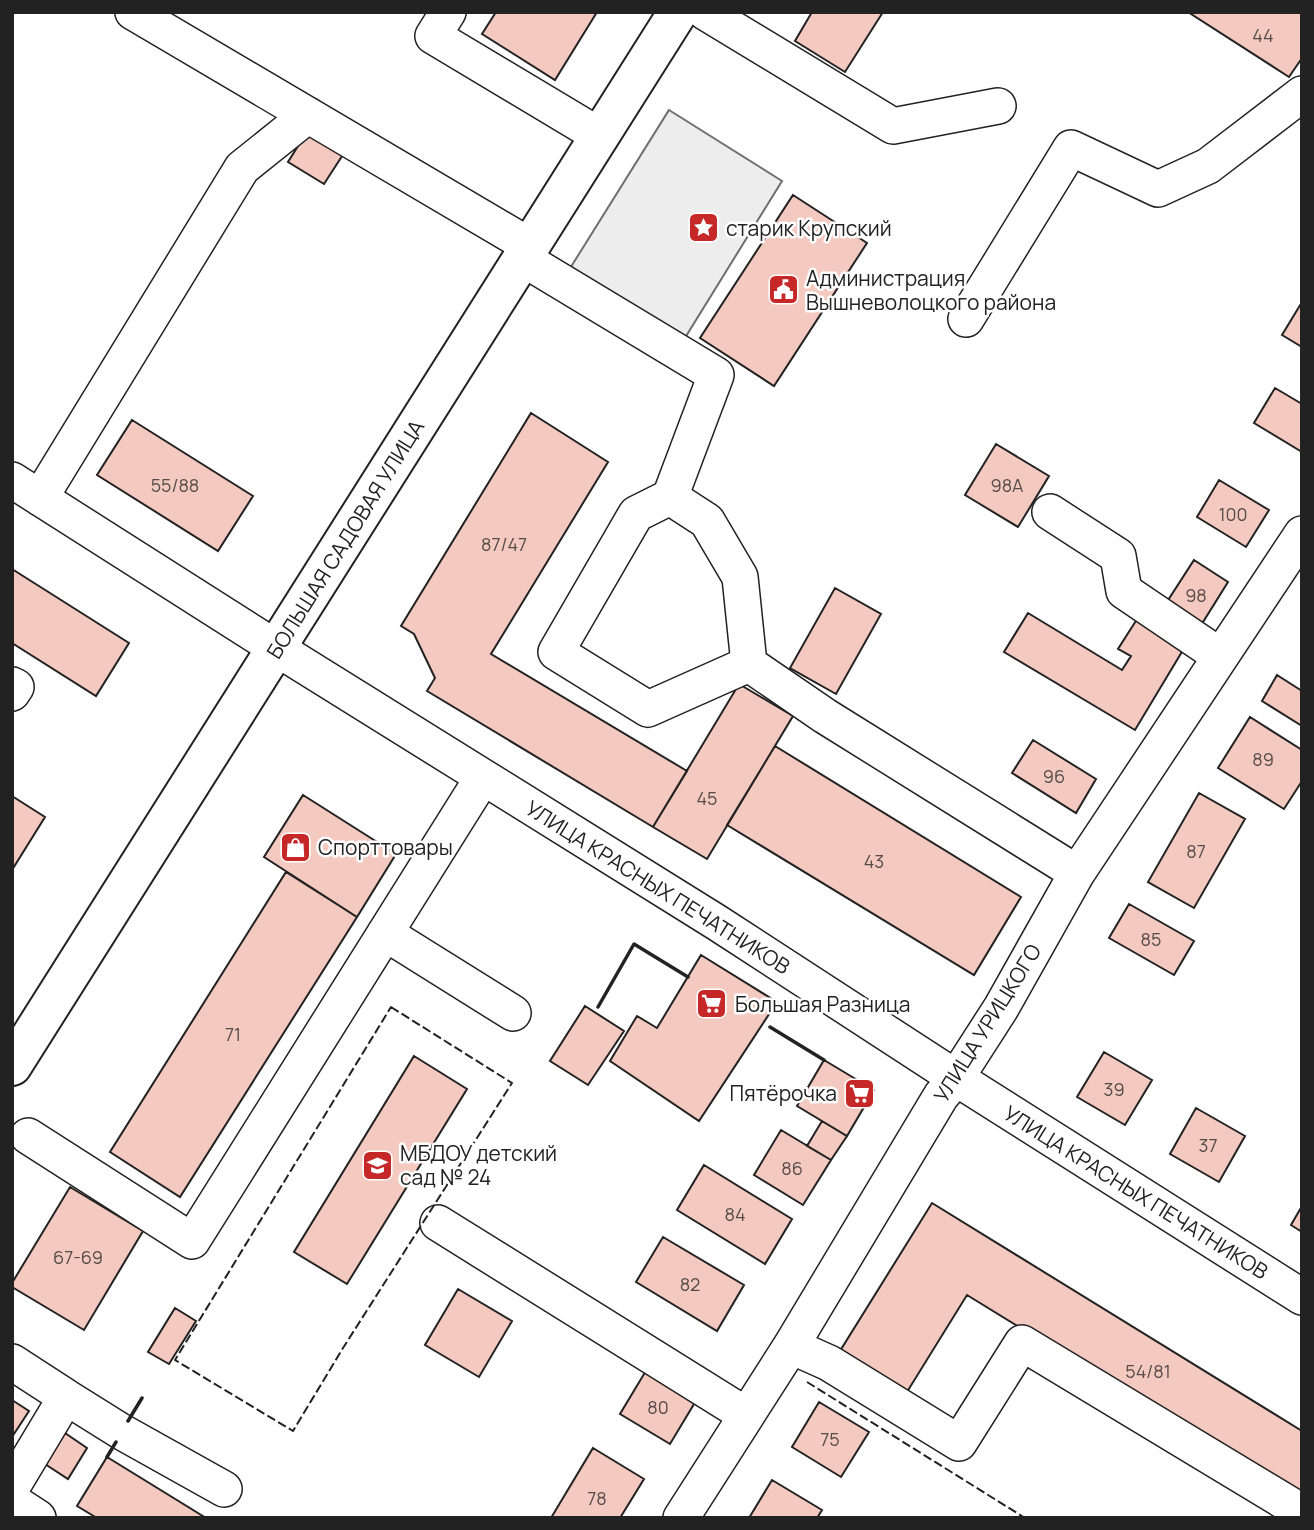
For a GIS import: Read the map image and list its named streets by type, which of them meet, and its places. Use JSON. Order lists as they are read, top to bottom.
{
  "streets": {
    "highway": ["БОЛЬШАЯ САДОВАЯ УЛИЦА"],
    "street": ["УЛИЦА КРАСНЫХ ПЕЧАТНИКОВ", "УЛИЦА УРИЦКОГО"]
  },
  "crossings": [
    ["БОЛЬШАЯ САДОВАЯ УЛИЦА", "УЛИЦА КРАСНЫХ ПЕЧАТНИКОВ"],
    ["УЛИЦА КРАСНЫХ ПЕЧАТНИКОВ", "УЛИЦА УРИЦКОГО"]
  ],
  "places": {
    "place": ["старик Крупский"],
    "public building": ["Администрация Вышневолоцкого района"],
    "shop": ["Спорттовары"],
    "supermarket": ["Большая Разница", "Пятёрочка"],
    "school or university": ["МБДОУ детский сад № 24"]
  },
  "house_numbers": [
    "44",
    "55/88",
    "98А",
    "100",
    "87/47",
    "98",
    "89",
    "96",
    "45",
    "87",
    "43",
    "85",
    "71",
    "39",
    "37",
    "86",
    "84",
    "67-69",
    "82",
    "54/81",
    "80",
    "75",
    "78"
  ]
}
